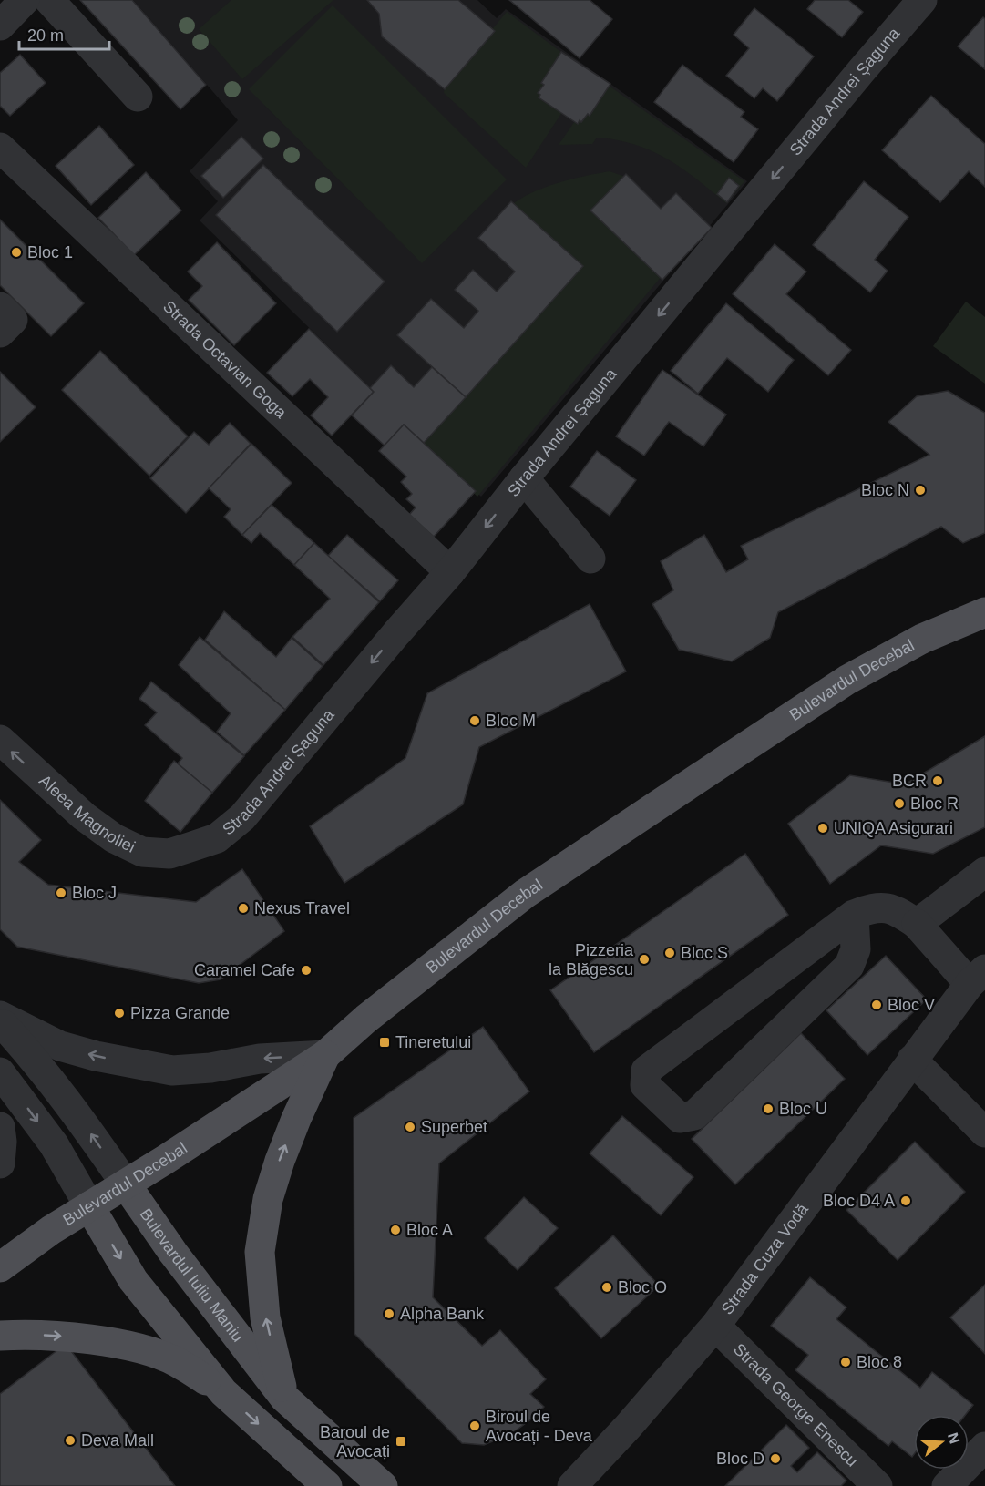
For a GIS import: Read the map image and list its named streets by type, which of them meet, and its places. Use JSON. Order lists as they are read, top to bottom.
{
  "streets": {
    "main road": ["Bulevardul Decebal", "Bulevardul Iuliu Maniu"],
    "street": [
      "Strada Andrei Șaguna",
      "Strada Octavian Goga",
      "Aleea Magnoliei",
      "Strada Cuza Vodă",
      "Strada George Enescu"
    ]
  },
  "crossings": [
    ["Strada Andrei Șaguna", "Strada Octavian Goga"],
    ["Strada Andrei Șaguna", "Aleea Magnoliei"],
    ["Bulevardul Decebal", "Bulevardul Iuliu Maniu"],
    ["Strada Cuza Vodă", "Strada George Enescu"]
  ],
  "one_way": ["Strada Andrei Șaguna", "Aleea Magnoliei"],
  "places": {
    "other": [
      "Bloc 1",
      "Bloc N",
      "Bloc M",
      "BCR",
      "Bloc R",
      "UNIQA Asigurari",
      "Bloc J",
      "Nexus Travel",
      "Bloc S",
      "Pizzeria la Blăgescu",
      "Caramel Cafe",
      "Bloc V",
      "Pizza Grande",
      "Bloc U",
      "Superbet",
      "Bloc D4 A",
      "Bloc A",
      "Bloc O",
      "Alpha Bank",
      "Bloc 8",
      "Biroul de Avocați - Deva",
      "Deva Mall",
      "Bloc D"
    ],
    "transit": ["Tineretului", "Baroul de Avocați"]
  },
  "scale_bar": "20 m",
  "north": "right"
}
